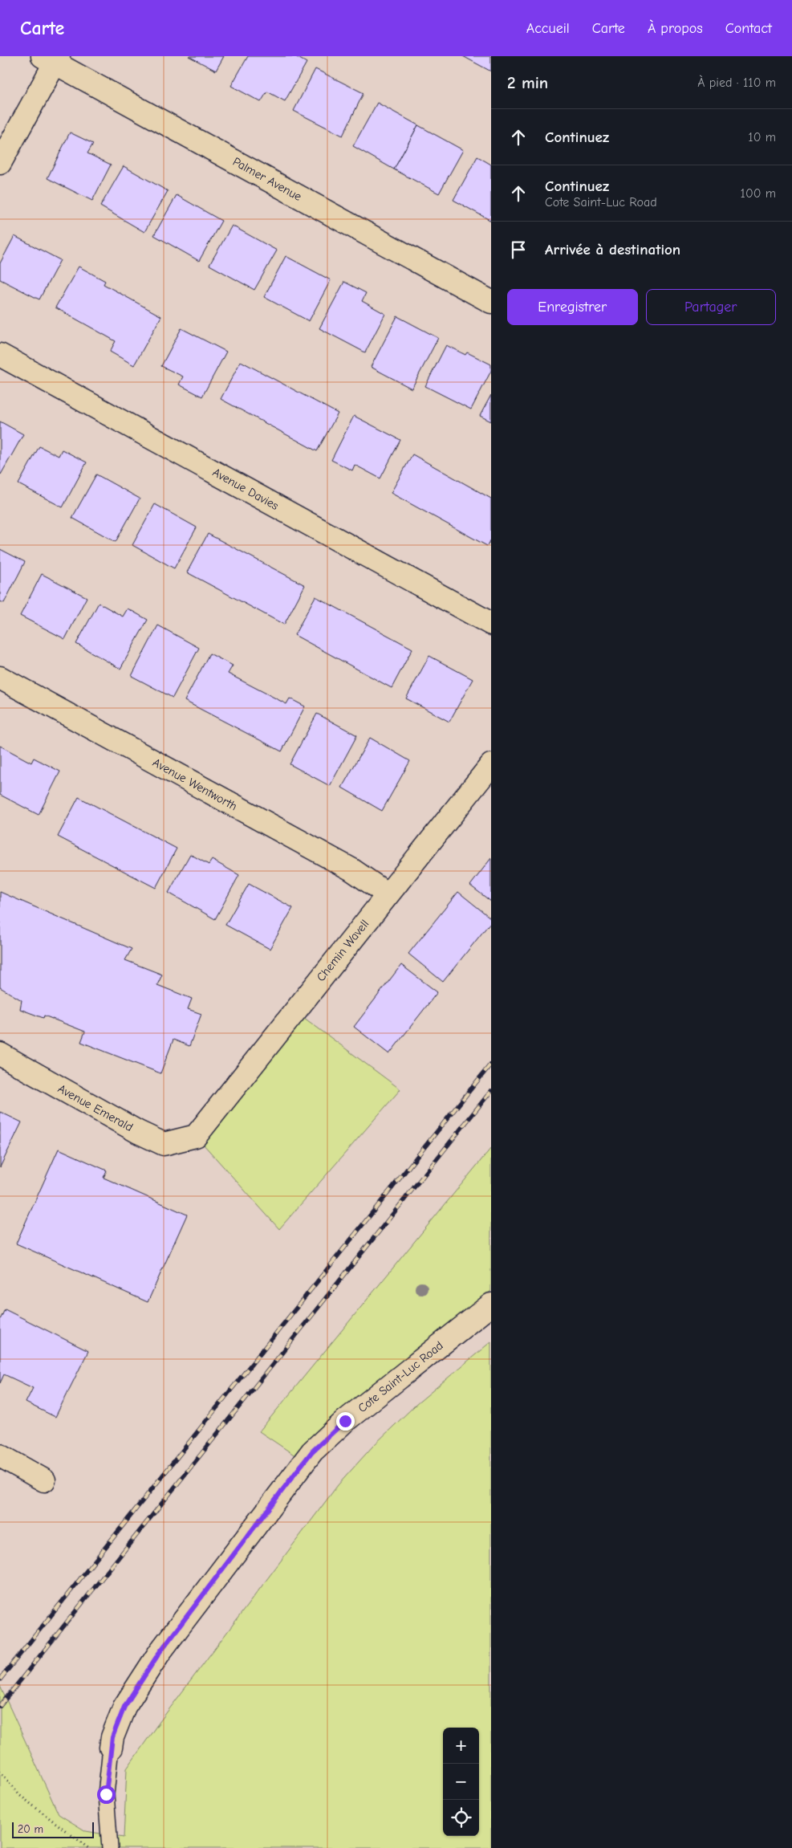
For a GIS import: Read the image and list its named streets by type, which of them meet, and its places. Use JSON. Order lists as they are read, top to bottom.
{
  "streets": {
    "street": [
      "Palmer Avenue",
      "Avenue Davies",
      "Avenue Wentworth",
      "Chemin Wavell",
      "Avenue Emerald",
      "Cote Saint-Luc Road"
    ]
  },
  "crossings": [
    ["Avenue Wentworth", "Chemin Wavell"],
    ["Chemin Wavell", "Avenue Emerald"]
  ],
  "scale_bar": "20 m",
  "page": {
    "header": "Carte",
    "nav": [
      "Accueil",
      "Carte",
      "À propos",
      "Contact"
    ],
    "heading": ["2 min", "À pied · 110 m"],
    "list": [
      ["Continuez", "10 m"],
      ["Continuez", "Cote Saint-Luc Road", "100 m"],
      "Arrivée à destination"
    ],
    "buttons": ["Enregistrer", "Partager"],
    "map_buttons": ["+", "−"],
    "scale": "20 m"
  }
}
